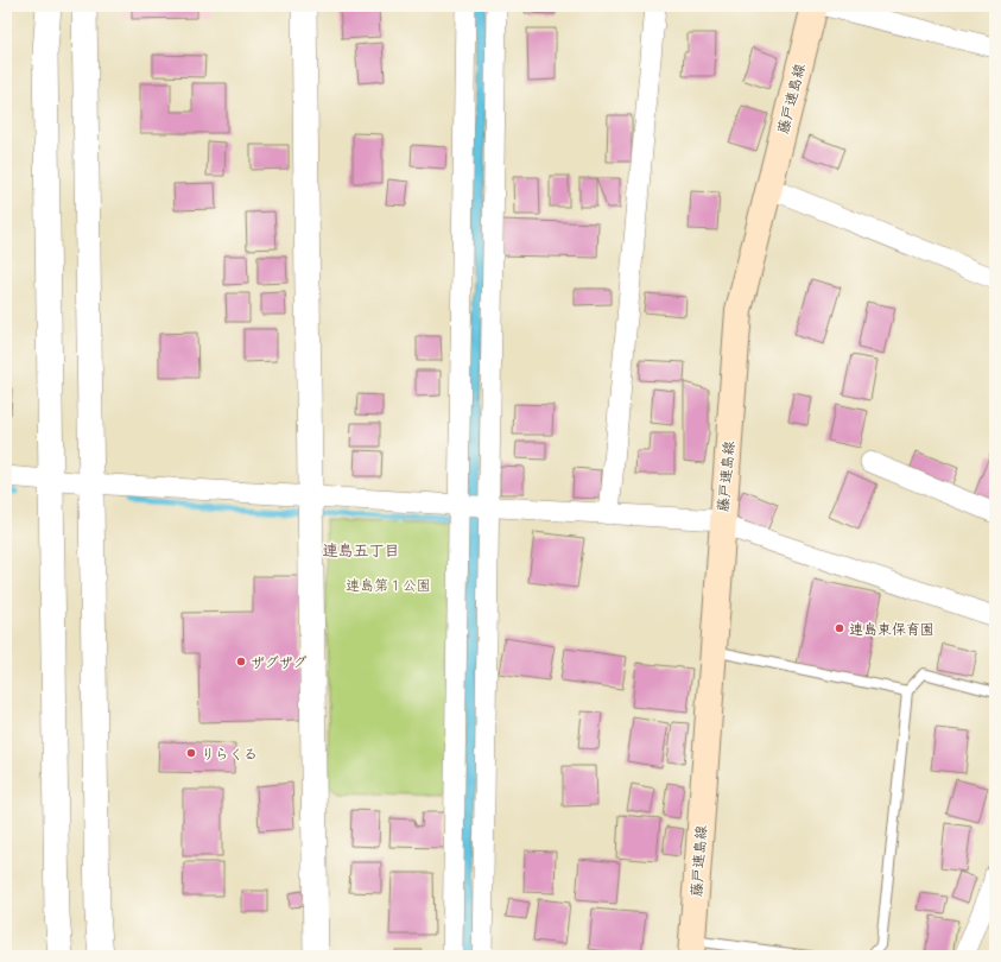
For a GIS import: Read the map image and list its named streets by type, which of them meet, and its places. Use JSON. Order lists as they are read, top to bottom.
{
  "streets": {
    "main road": ["藤戸連島線"]
  },
  "districts": ["連島五丁目"],
  "parks": ["連島第１公園"],
  "places": ["連島東保育園", "ザグザグ", "りらくる"]
}
